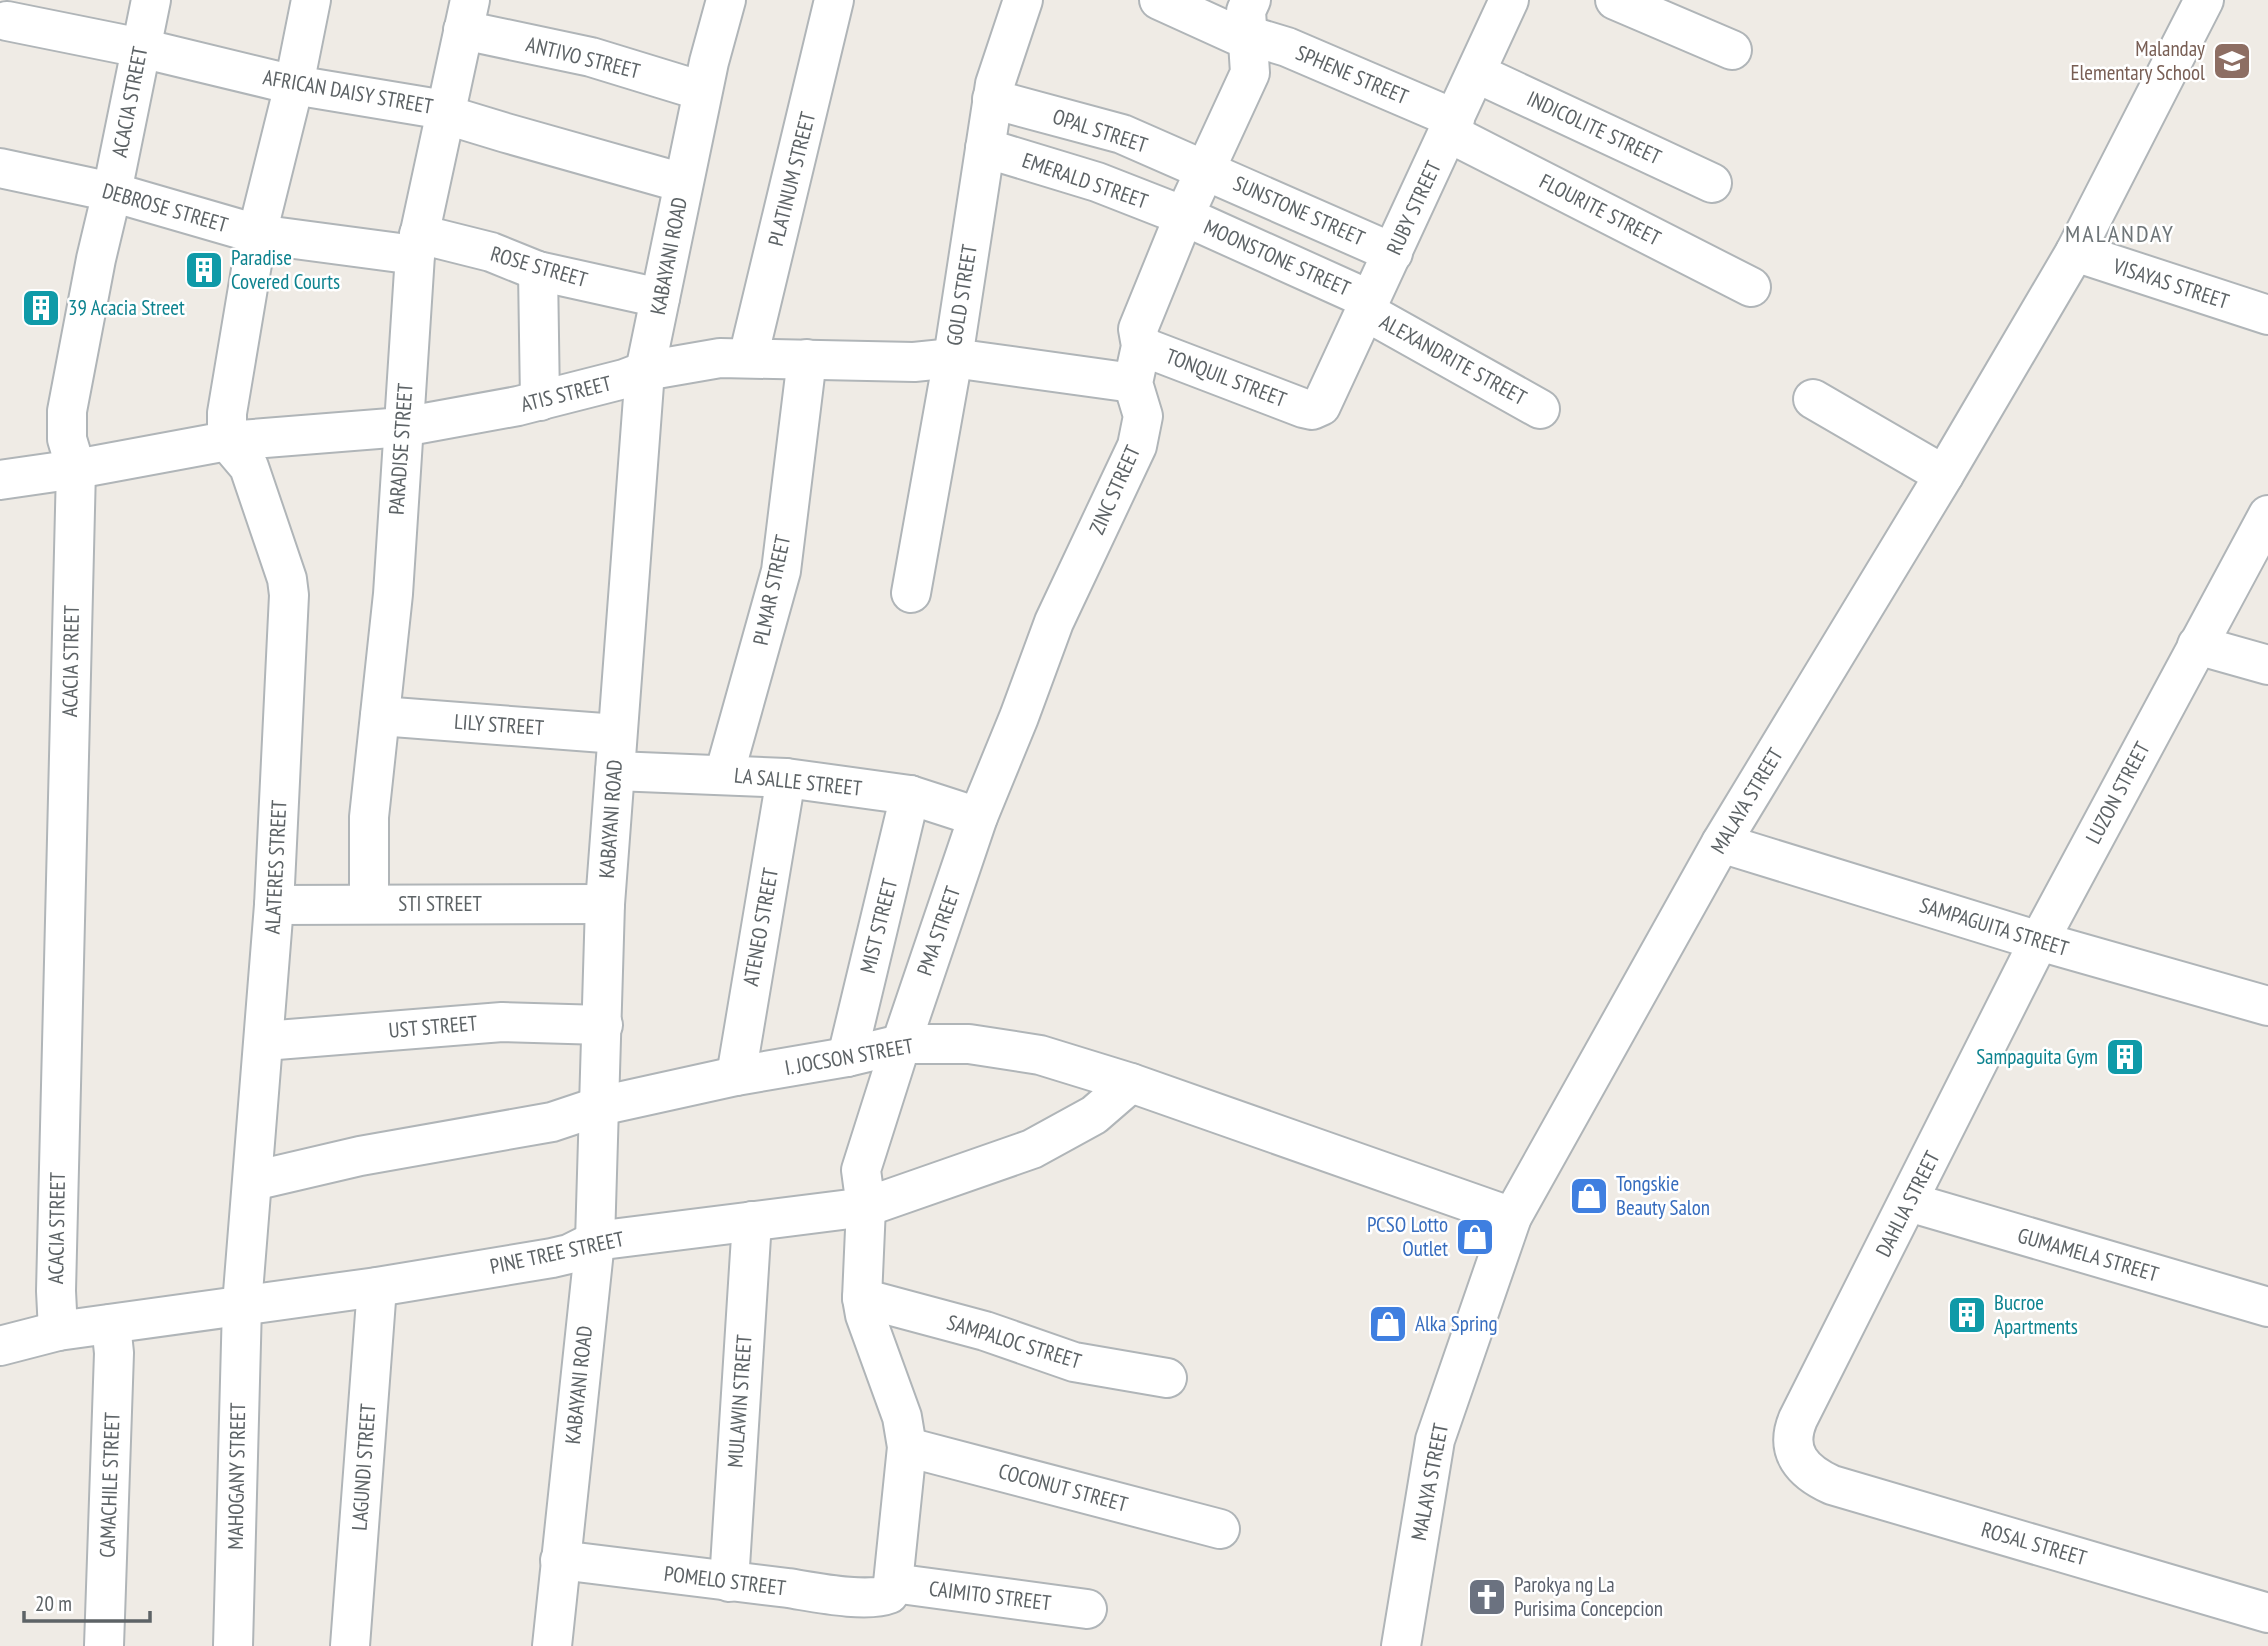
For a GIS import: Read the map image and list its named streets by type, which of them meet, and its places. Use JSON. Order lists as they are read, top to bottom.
{
  "streets": {
    "street": [
      "ANTIVO STREET",
      "SPHENE STREET",
      "AFRICAN DAISY STREET",
      "ACACIA STREET",
      "INDICOLITE STREET",
      "OPAL STREET",
      "PLATINUM STREET",
      "EMERALD STREET",
      "DEBROSE STREET",
      "RUBY STREET",
      "FLOURITE STREET",
      "SUNSTONE STREET",
      "KABAYANI ROAD",
      "MOONSTONE STREET",
      "ROSE STREET",
      "VISAYAS STREET",
      "GOLD STREET",
      "ALEXANDRITE STREET",
      "TONQUIL STREET",
      "ATIS STREET",
      "PARADISE STREET",
      "ZINC STREET",
      "PLMAR STREET",
      "LILY STREET",
      "LA SALLE STREET",
      "LUZON STREET",
      "MALAYA STREET",
      "ALATERES STREET",
      "STI STREET",
      "MIST STREET",
      "ATENEO STREET",
      "SAMPAGUITA STREET",
      "PMA STREET",
      "UST STREET",
      "I. JOCSON STREET",
      "DAHLIA STREET",
      "PINE TREE STREET",
      "GUMAMELA STREET",
      "SAMPALOC STREET",
      "MULAWIN STREET",
      "LAGUNDI STREET",
      "MAHOGANY STREET",
      "CAMACHILE STREET",
      "COCONUT STREET",
      "ROSAL STREET",
      "POMELO STREET",
      "CAIMITO STREET"
    ]
  },
  "crossings": [
    ["ANTIVO STREET", "KABAYANI ROAD"],
    ["ANTIVO STREET", "PARADISE STREET"],
    ["SPHENE STREET", "RUBY STREET"],
    ["SPHENE STREET", "FLOURITE STREET"],
    ["SPHENE STREET", "ZINC STREET"],
    ["AFRICAN DAISY STREET", "ACACIA STREET"],
    ["AFRICAN DAISY STREET", "KABAYANI ROAD"],
    ["AFRICAN DAISY STREET", "PARADISE STREET"],
    ["ACACIA STREET", "DEBROSE STREET"],
    ["ACACIA STREET", "ATIS STREET"],
    ["ACACIA STREET", "PINE TREE STREET"],
    ["INDICOLITE STREET", "RUBY STREET"],
    ["OPAL STREET", "SUNSTONE STREET"],
    ["OPAL STREET", "GOLD STREET"],
    ["OPAL STREET", "ZINC STREET"],
    ["PLATINUM STREET", "ATIS STREET"],
    ["EMERALD STREET", "MOONSTONE STREET"],
    ["EMERALD STREET", "GOLD STREET"],
    ["EMERALD STREET", "ZINC STREET"],
    ["DEBROSE STREET", "ROSE STREET"],
    ["DEBROSE STREET", "PARADISE STREET"],
    ["RUBY STREET", "FLOURITE STREET"],
    ["RUBY STREET", "SUNSTONE STREET"],
    ["RUBY STREET", "MOONSTONE STREET"],
    ["RUBY STREET", "ALEXANDRITE STREET"],
    ["RUBY STREET", "TONQUIL STREET"],
    ["SUNSTONE STREET", "ZINC STREET"],
    ["KABAYANI ROAD", "ROSE STREET"],
    ["KABAYANI ROAD", "ATIS STREET"],
    ["KABAYANI ROAD", "LILY STREET"],
    ["KABAYANI ROAD", "LA SALLE STREET"],
    ["KABAYANI ROAD", "STI STREET"],
    ["KABAYANI ROAD", "UST STREET"],
    ["KABAYANI ROAD", "I. JOCSON STREET"],
    ["KABAYANI ROAD", "PINE TREE STREET"],
    ["KABAYANI ROAD", "POMELO STREET"],
    ["MOONSTONE STREET", "ALEXANDRITE STREET"],
    ["MOONSTONE STREET", "ZINC STREET"],
    ["ROSE STREET", "PARADISE STREET"],
    ["VISAYAS STREET", "MALAYA STREET"],
    ["GOLD STREET", "ATIS STREET"],
    ["TONQUIL STREET", "ZINC STREET"],
    ["ATIS STREET", "PARADISE STREET"],
    ["ATIS STREET", "ZINC STREET"],
    ["ATIS STREET", "PLMAR STREET"],
    ["ATIS STREET", "ALATERES STREET"],
    ["PARADISE STREET", "LILY STREET"],
    ["PARADISE STREET", "STI STREET"],
    ["ZINC STREET", "LA SALLE STREET"],
    ["ZINC STREET", "PMA STREET"],
    ["PLMAR STREET", "LA SALLE STREET"],
    ["LILY STREET", "LA SALLE STREET"],
    ["LA SALLE STREET", "MIST STREET"],
    ["LA SALLE STREET", "ATENEO STREET"],
    ["LA SALLE STREET", "PMA STREET"],
    ["LUZON STREET", "SAMPAGUITA STREET"],
    ["LUZON STREET", "DAHLIA STREET"],
    ["MALAYA STREET", "SAMPAGUITA STREET"],
    ["MALAYA STREET", "I. JOCSON STREET"],
    ["ALATERES STREET", "STI STREET"],
    ["ALATERES STREET", "UST STREET"],
    ["ALATERES STREET", "I. JOCSON STREET"],
    ["ALATERES STREET", "PINE TREE STREET"],
    ["ALATERES STREET", "MAHOGANY STREET"],
    ["MIST STREET", "I. JOCSON STREET"],
    ["ATENEO STREET", "I. JOCSON STREET"],
    ["SAMPAGUITA STREET", "DAHLIA STREET"],
    ["PMA STREET", "I. JOCSON STREET"],
    ["PMA STREET", "PINE TREE STREET"],
    ["PMA STREET", "SAMPALOC STREET"],
    ["PMA STREET", "COCONUT STREET"],
    ["PMA STREET", "POMELO STREET"],
    ["PMA STREET", "CAIMITO STREET"],
    ["I. JOCSON STREET", "PINE TREE STREET"],
    ["DAHLIA STREET", "GUMAMELA STREET"],
    ["DAHLIA STREET", "ROSAL STREET"],
    ["PINE TREE STREET", "MULAWIN STREET"],
    ["PINE TREE STREET", "LAGUNDI STREET"],
    ["PINE TREE STREET", "MAHOGANY STREET"],
    ["PINE TREE STREET", "CAMACHILE STREET"],
    ["MULAWIN STREET", "POMELO STREET"],
    ["POMELO STREET", "CAIMITO STREET"]
  ],
  "districts": ["MALANDAY"],
  "places": {
    "school or university": ["Malanday Elementary School"],
    "building": [
      "Paradise Covered Courts",
      "39 Acacia Street",
      "Sampaguita Gym",
      "Bucroe Apartments"
    ],
    "shop": ["Tongskie Beauty Salon", "PCSO Lotto Outlet", "Alka Spring"],
    "church": ["Parokya ng La Purisima Concepcion"]
  },
  "scale_bar": "20 m"
}
